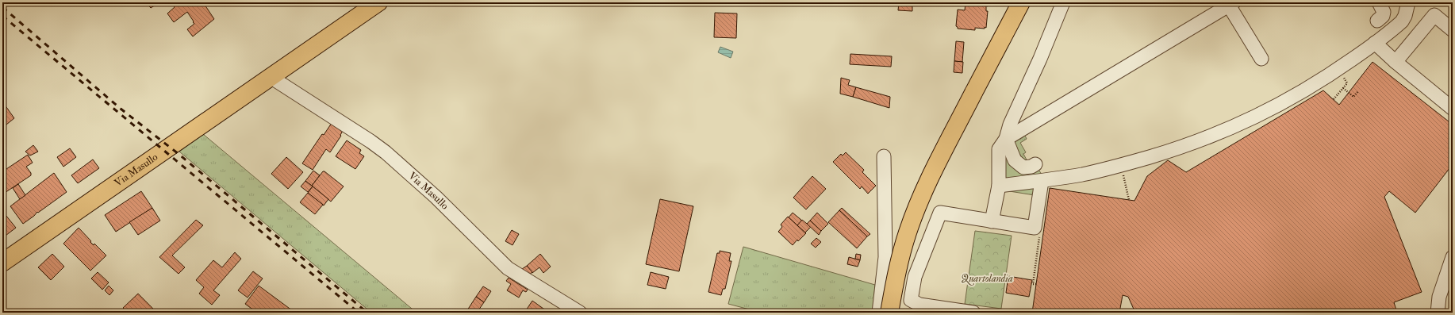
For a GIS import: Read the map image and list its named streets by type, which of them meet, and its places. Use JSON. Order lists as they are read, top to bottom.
{
  "streets": {
    "main road": ["Via Masullo"]
  },
  "parks": ["Quartolandia"]
}
